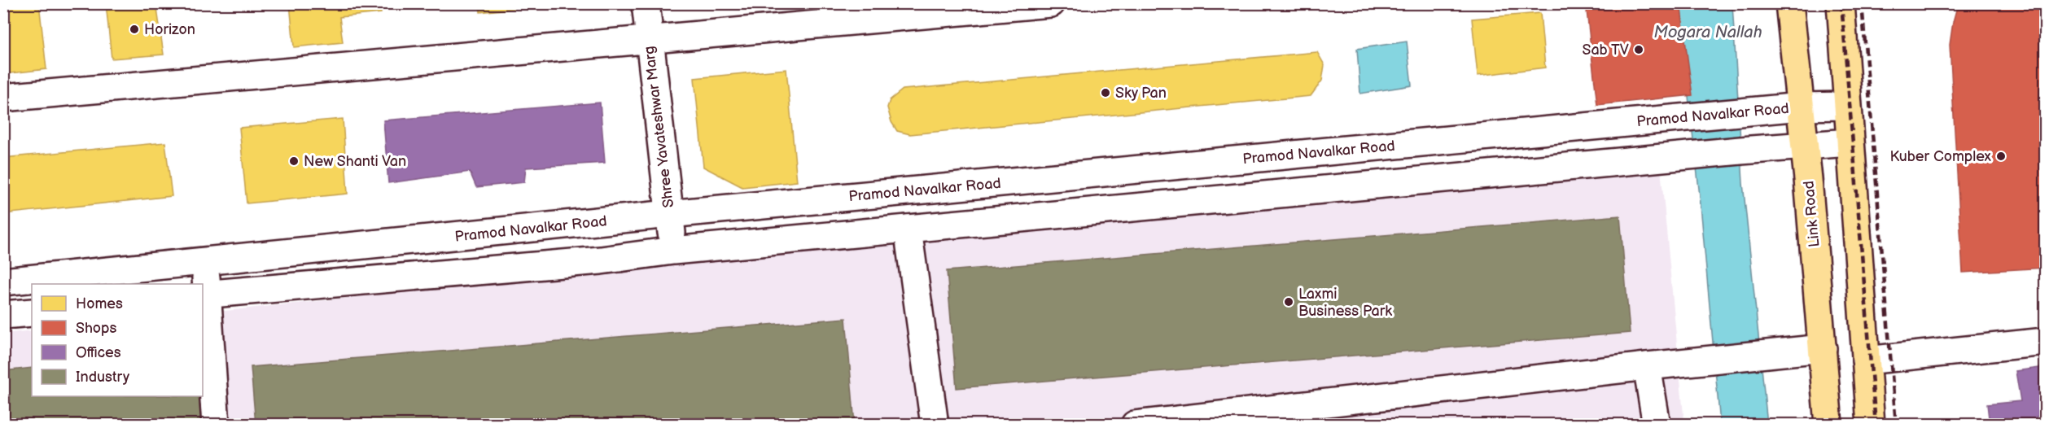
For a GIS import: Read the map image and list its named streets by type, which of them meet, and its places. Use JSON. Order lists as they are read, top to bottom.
{
  "streets": {
    "main road": ["Link Road"],
    "street": ["Pramod Navalkar Road", "Shree Yavateshwar Marg"]
  },
  "crossings": [
    ["Pramod Navalkar Road", "Shree Yavateshwar Marg"],
    ["Pramod Navalkar Road", "Link Road"]
  ],
  "water": ["Mogara Nallah"],
  "places": [
    "Horizon",
    "Sab TV",
    "Sky Pan",
    "Kuber Complex",
    "New Shanti Van",
    "Laxmi Business Park"
  ],
  "legend": [
    "Homes",
    "Shops",
    "Offices",
    "Industry"
  ]
}
